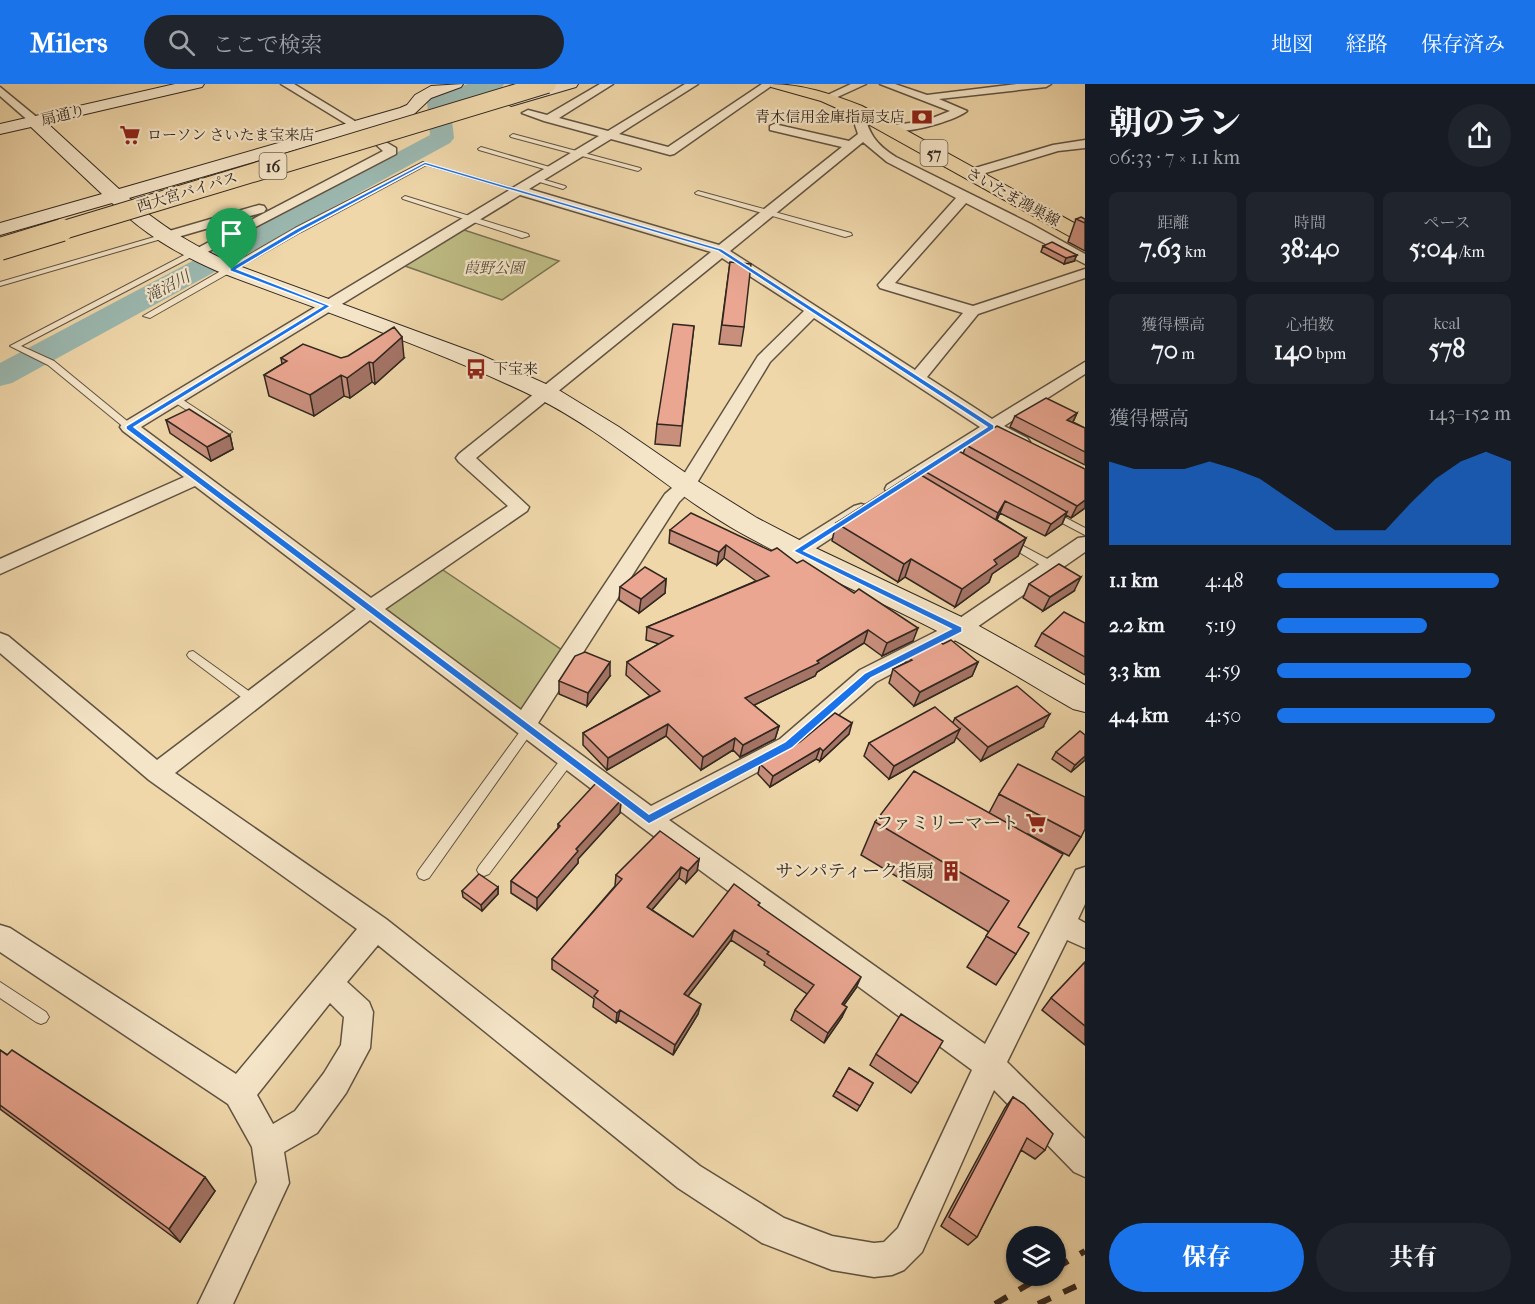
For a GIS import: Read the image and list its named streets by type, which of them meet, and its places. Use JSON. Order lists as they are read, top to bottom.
{
  "streets": {
    "main road": [
      "57",
      "16",
      "西大宮バイパス",
      "さいたま鴻巣線"
    ],
    "street": ["扇通り"]
  },
  "water": ["滝沼川"],
  "parks": ["葭野公園"],
  "places": {
    "bank": ["青木信用金庫指扇支店"],
    "supermarket": ["ローソン さいたま宝来店", "ファミリーマート"],
    "bus stop": ["下宝来"],
    "building": ["サンパティーク指扇"]
  },
  "page": {
    "header": "Milers",
    "search": "ここで検索",
    "nav": ["地図", "経路", "保存済み"],
    "heading": ["朝のラン", "06:33 · 7 × 1.1 km"],
    "stats": [
      ["距離", "7.63 km"],
      ["時間", "38:40"],
      ["ペース", "5:04 /km"],
      ["獲得標高", "70 m"],
      ["心拍数", "140 bpm"],
      ["kcal", "578"]
    ],
    "chart": ["獲得標高", "143–152 m"],
    "list": [
      {
        "name": "1.1 km",
        "note": "4:48"
      },
      {
        "name": "2.2 km",
        "note": "5:19"
      },
      {
        "name": "3.3 km",
        "note": "4:59"
      },
      {
        "name": "4.4 km",
        "note": "4:50"
      }
    ],
    "buttons": ["保存", "共有"]
  }
}
